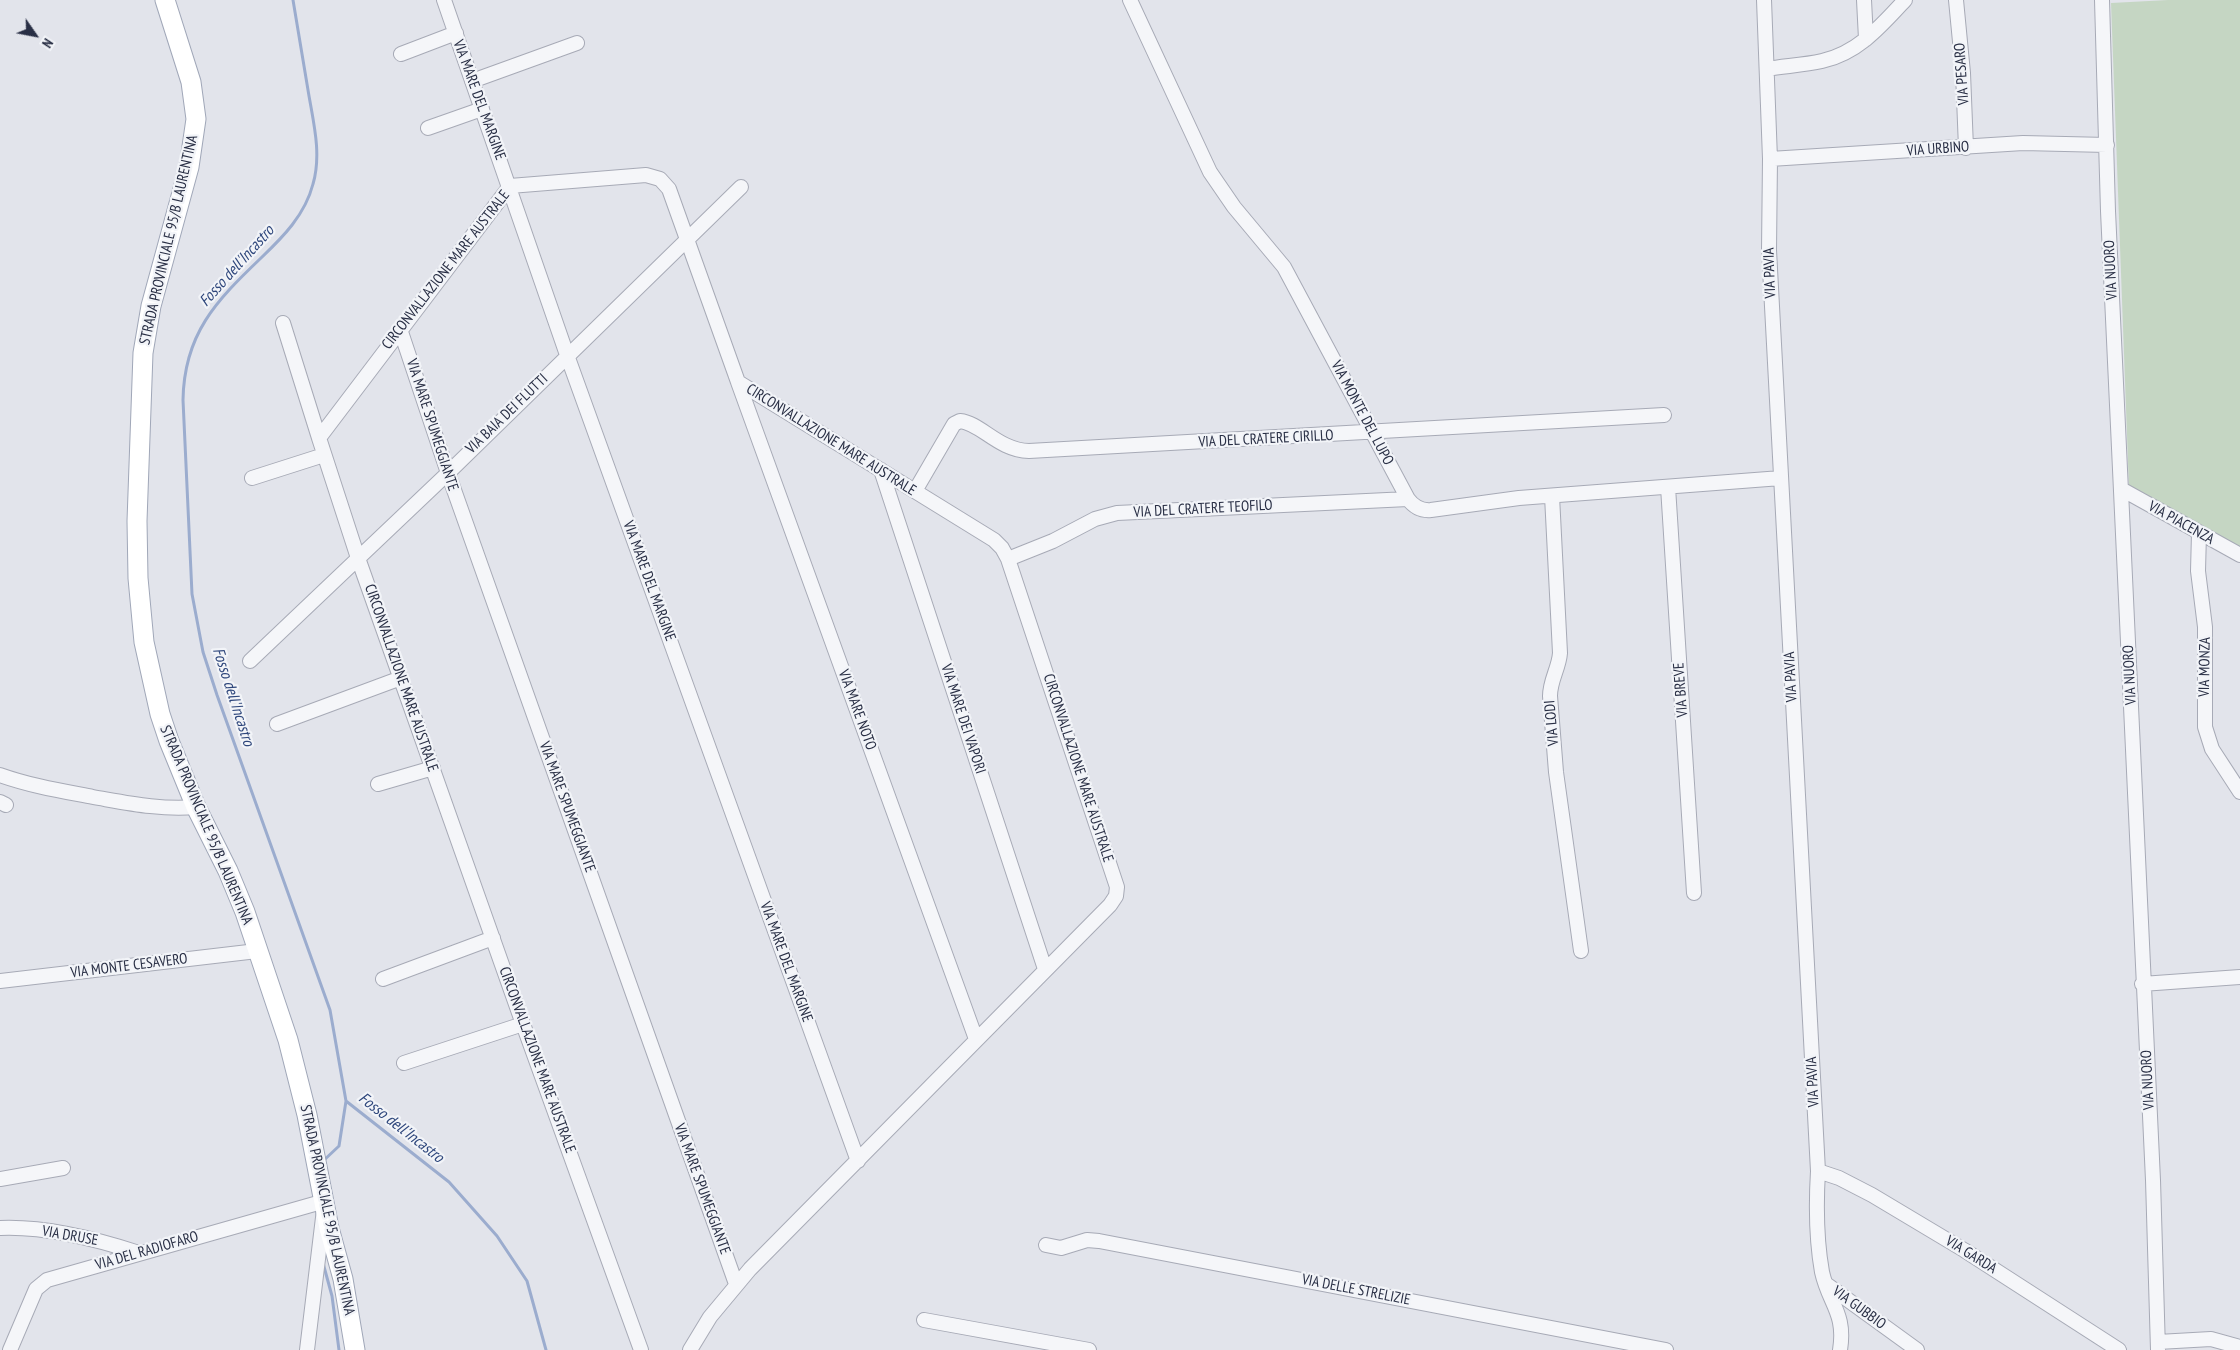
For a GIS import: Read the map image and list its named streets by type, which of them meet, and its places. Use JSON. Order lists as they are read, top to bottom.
{
  "streets": {
    "main road": ["STRADA PROVINCIALE 95/B LAURENTINA"],
    "street": [
      "VIA PESARO",
      "VIA MARE DEL MARGINE",
      "VIA URBINO",
      "CIRCONVALLAZIONE MARE AUSTRALE",
      "VIA NUORO",
      "VIA PAVIA",
      "VIA MONTE DEL LUPO",
      "VIA BAIA DEI FLUTTI",
      "VIA MARE SPUMEGGIANTE",
      "VIA DEL CRATERE CIRILLO",
      "VIA DEL CRATERE TEOFILO",
      "VIA PIACENZA",
      "VIA MONZA",
      "VIA BREVE",
      "VIA MARE NOTO",
      "VIA MARE DEI VAPORI",
      "VIA LODI",
      "VIA MONTE CESAVERO",
      "VIA DRUSE",
      "VIA DEL RADIOFARO",
      "VIA GARDA",
      "VIA DELLE STRELIZIE",
      "VIA GUBBIO"
    ]
  },
  "crossings": [
    ["VIA PESARO", "VIA URBINO"],
    ["VIA MARE DEL MARGINE", "CIRCONVALLAZIONE MARE AUSTRALE"],
    ["VIA MARE DEL MARGINE", "VIA BAIA DEI FLUTTI"],
    ["VIA URBINO", "VIA NUORO"],
    ["VIA URBINO", "VIA PAVIA"],
    ["STRADA PROVINCIALE 95/B LAURENTINA", "VIA MONTE CESAVERO"],
    ["STRADA PROVINCIALE 95/B LAURENTINA", "VIA DEL RADIOFARO"],
    ["CIRCONVALLAZIONE MARE AUSTRALE", "VIA BAIA DEI FLUTTI"],
    ["CIRCONVALLAZIONE MARE AUSTRALE", "VIA MARE SPUMEGGIANTE"],
    ["CIRCONVALLAZIONE MARE AUSTRALE", "VIA DEL CRATERE CIRILLO"],
    ["CIRCONVALLAZIONE MARE AUSTRALE", "VIA DEL CRATERE TEOFILO"],
    ["CIRCONVALLAZIONE MARE AUSTRALE", "VIA MARE NOTO"],
    ["CIRCONVALLAZIONE MARE AUSTRALE", "VIA MARE DEI VAPORI"],
    ["VIA NUORO", "VIA PIACENZA"],
    ["VIA PAVIA", "VIA GARDA"],
    ["VIA PAVIA", "VIA GUBBIO"],
    ["VIA MONTE DEL LUPO", "VIA DEL CRATERE CIRILLO"],
    ["VIA MONTE DEL LUPO", "VIA DEL CRATERE TEOFILO"],
    ["VIA BAIA DEI FLUTTI", "VIA MARE SPUMEGGIANTE"],
    ["VIA PIACENZA", "VIA MONZA"],
    ["VIA DRUSE", "VIA DEL RADIOFARO"]
  ],
  "water": ["Fosso dell'Incastro"],
  "north": "bottom right"
}
